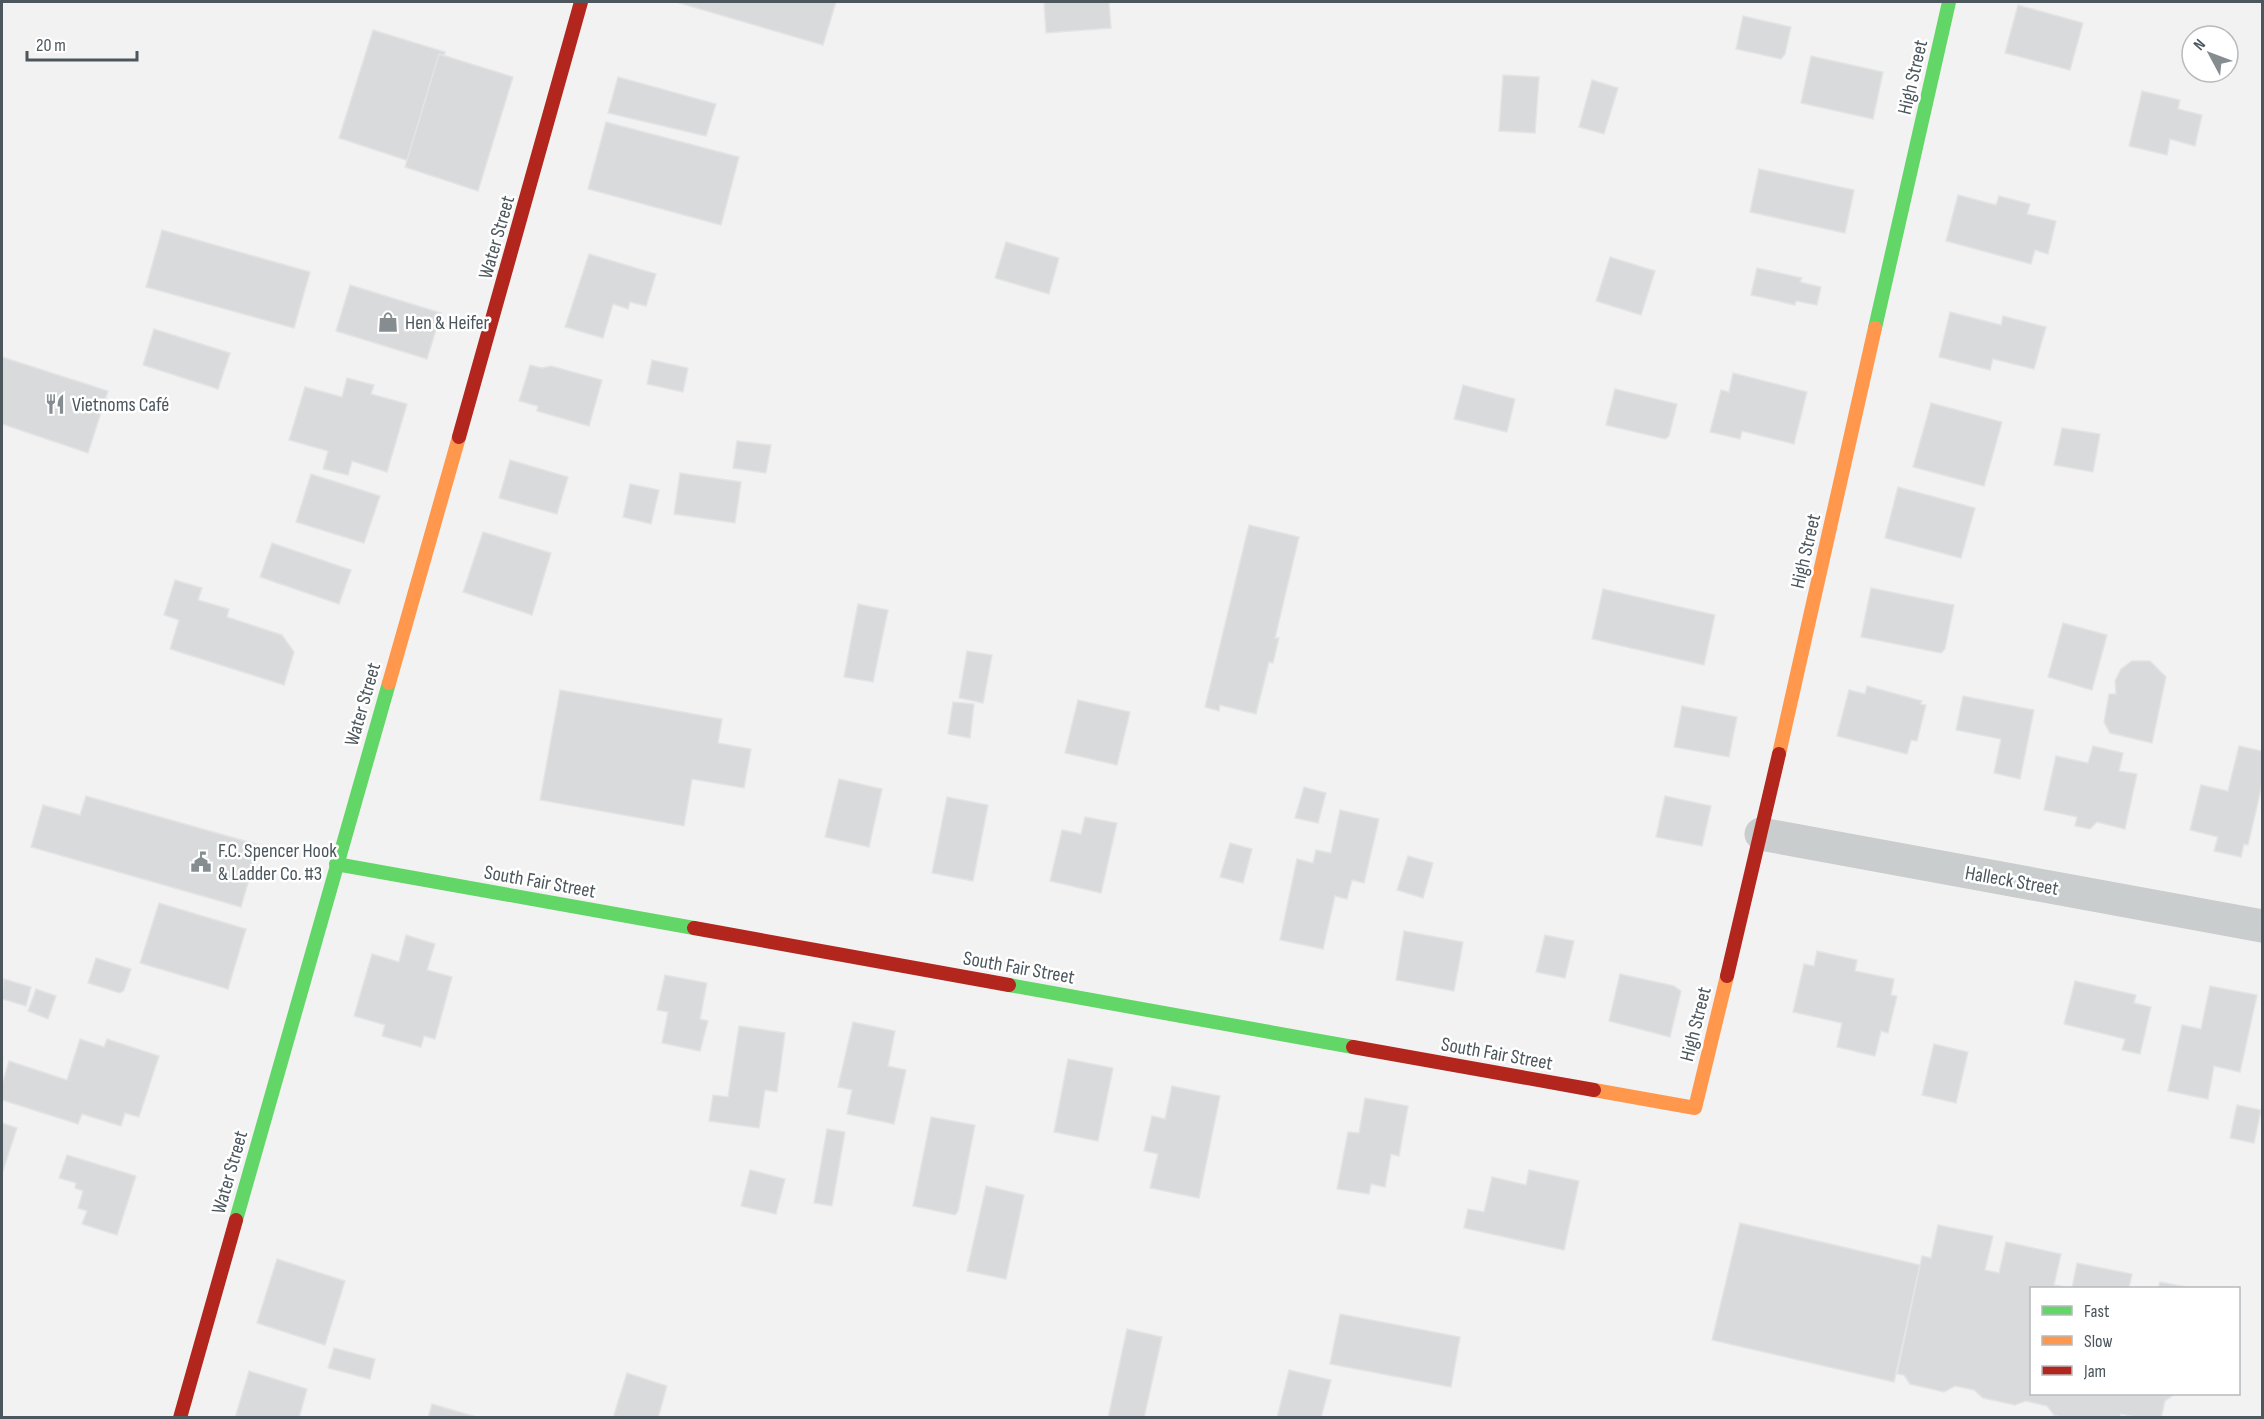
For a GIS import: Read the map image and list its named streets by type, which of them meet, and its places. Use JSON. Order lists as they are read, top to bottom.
{
  "streets": {
    "street": [
      "High Street",
      "Water Street",
      "Halleck Street",
      "South Fair Street"
    ]
  },
  "crossings": [
    ["High Street", "Halleck Street"],
    ["High Street", "South Fair Street"],
    ["Water Street", "South Fair Street"]
  ],
  "places": {
    "shop": ["Hen & Heifer"],
    "restaurant": ["Vietnoms Café"],
    "public building": ["F.C. Spencer Hook & Ladder Co. #3"]
  },
  "legend": ["Fast", "Slow", "Jam"],
  "scale_bar": "20 m",
  "north": "top left"
}
